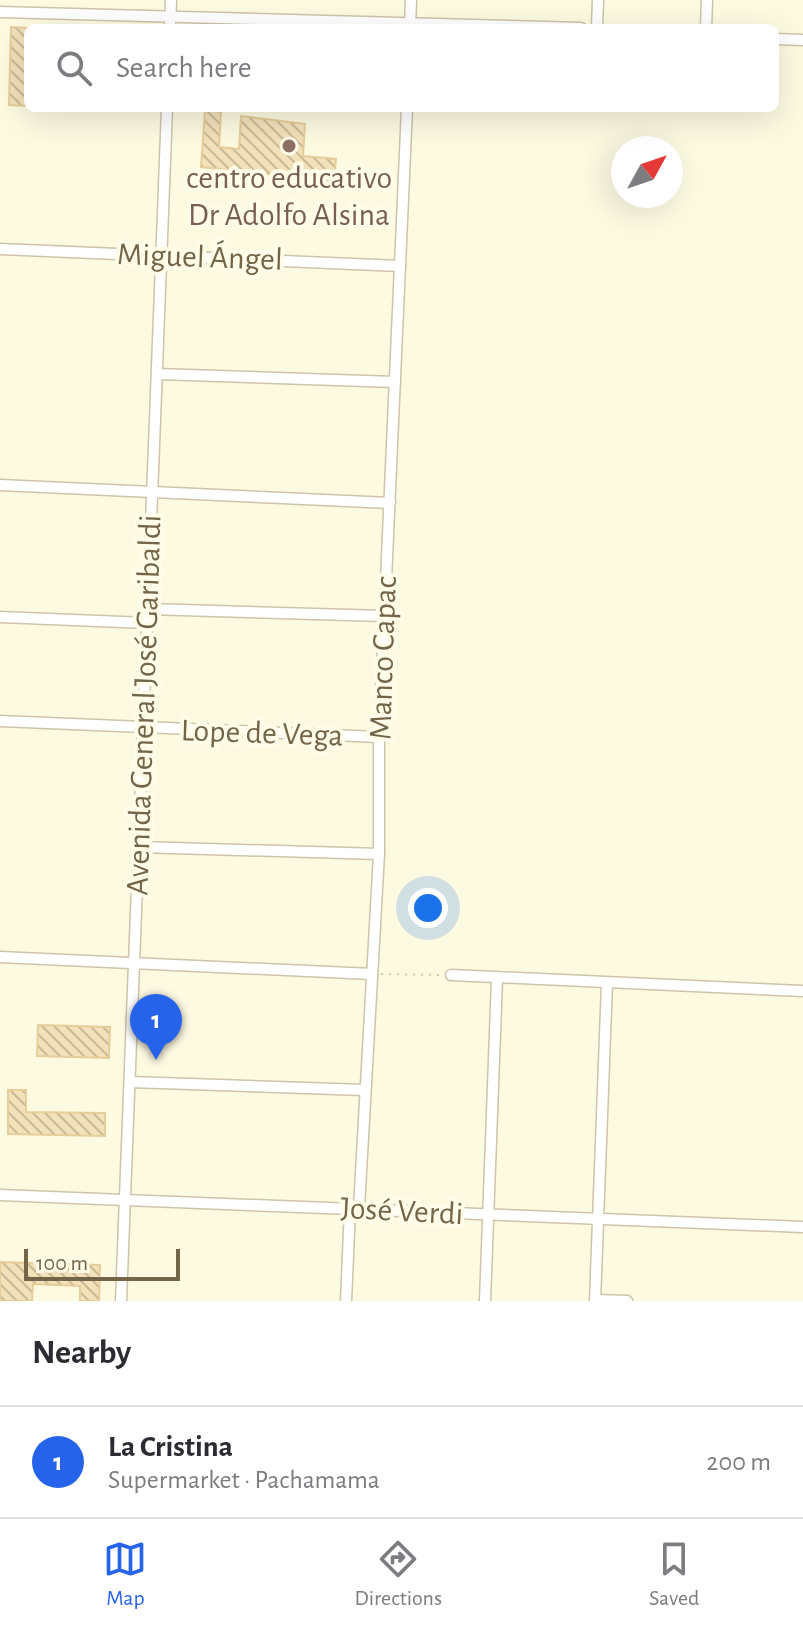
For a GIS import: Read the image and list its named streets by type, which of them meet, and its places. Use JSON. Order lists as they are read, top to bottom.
{
  "streets": {
    "street": [
      "Miguel Ángel",
      "Manco Capac",
      "Avenida General José Garibaldi",
      "Lope de Vega",
      "José Verdi"
    ]
  },
  "crossings": [
    ["Miguel Ángel", "Manco Capac"],
    ["Miguel Ángel", "Avenida General José Garibaldi"],
    ["Manco Capac", "Lope de Vega"],
    ["Manco Capac", "José Verdi"],
    ["Avenida General José Garibaldi", "Lope de Vega"],
    ["Avenida General José Garibaldi", "José Verdi"]
  ],
  "places": ["centro educativo Dr Adolfo Alsina"],
  "scale_bar": "100 m",
  "north": "top right",
  "page": {
    "search": "Search here",
    "pins": "1",
    "scale": "100 m",
    "heading": "Nearby",
    "list": [
      {
        "mark": "1",
        "name": "La Cristina",
        "note": "Supermarket · Pachamama",
        "value": "200 m"
      }
    ],
    "nav": ["Map", "Directions", "Saved"]
  }
}
